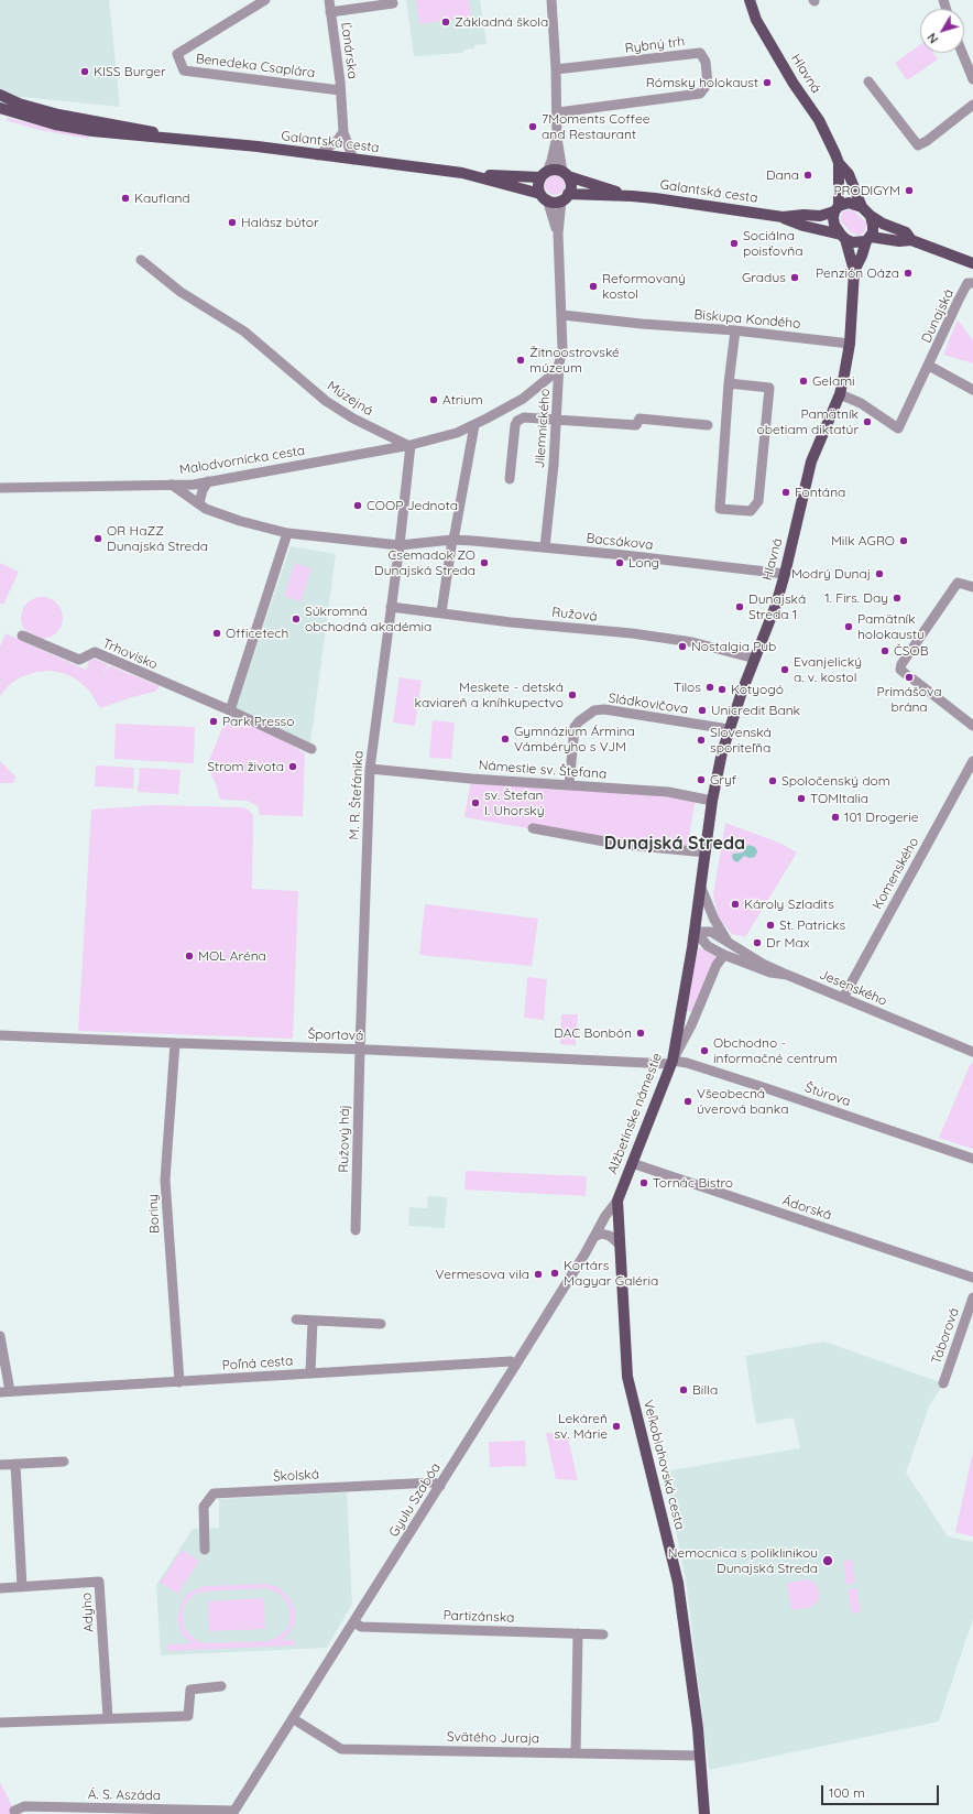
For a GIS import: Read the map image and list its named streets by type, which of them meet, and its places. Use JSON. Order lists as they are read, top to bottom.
{
  "streets": {
    "main road": [
      "Hlavná",
      "Galantská cesta",
      "Alžbetínske námestie",
      "Veľkoblahovská cesta"
    ],
    "street": [
      "Rybný trh",
      "Ľanárska",
      "Benedeka Csaplára",
      "Dunajská",
      "Biskupa Kondého",
      "Múzejná",
      "Jilemnického",
      "Malodvornícka cesta",
      "Bacsákova",
      "Ružová",
      "Trhovisko",
      "Sládkovičova",
      "Námestie sv. Štefana",
      "M. R. Štefánika",
      "Komenského",
      "Jesenského",
      "Športová",
      "Štúrova",
      "Ružový háj",
      "Ádorská",
      "Boriny",
      "Táborová",
      "Poľná cesta",
      "Školská",
      "Gyulu Szabóa",
      "Adyho",
      "Partizánska",
      "Svätého Juraja",
      "Á. S. Aszáda"
    ]
  },
  "crossings": [
    ["Ľanárska", "Benedeka Csaplára"],
    ["Ľanárska", "Galantská cesta"],
    ["Hlavná", "Dunajská"],
    ["Hlavná", "Biskupa Kondého"],
    ["Hlavná", "Bacsákova"],
    ["Hlavná", "Ružová"],
    ["Hlavná", "Sládkovičova"],
    ["Hlavná", "Námestie sv. Štefana"],
    ["Hlavná", "Jesenského"],
    ["Hlavná", "Alžbetínske námestie"],
    ["Galantská cesta", "Jilemnického"],
    ["Biskupa Kondého", "Jilemnického"],
    ["Múzejná", "Malodvornícka cesta"],
    ["Jilemnického", "Bacsákova"],
    ["Bacsákova", "M. R. Štefánika"],
    ["Ružová", "M. R. Štefánika"],
    ["Sládkovičova", "Námestie sv. Štefana"],
    ["Námestie sv. Štefana", "M. R. Štefánika"],
    ["M. R. Štefánika", "Športová"],
    ["M. R. Štefánika", "Ružový háj"],
    ["Komenského", "Jesenského"],
    ["Jesenského", "Alžbetínske námestie"],
    ["Športová", "Štúrova"],
    ["Športová", "Alžbetínske námestie"],
    ["Športová", "Ružový háj"],
    ["Športová", "Boriny"],
    ["Štúrova", "Alžbetínske námestie"],
    ["Alžbetínske námestie", "Ádorská"],
    ["Alžbetínske námestie", "Veľkoblahovská cesta"],
    ["Alžbetínske námestie", "Gyulu Szabóa"],
    ["Boriny", "Poľná cesta"],
    ["Poľná cesta", "Gyulu Szabóa"],
    ["Veľkoblahovská cesta", "Gyulu Szabóa"],
    ["Veľkoblahovská cesta", "Svätého Juraja"],
    ["Školská", "Gyulu Szabóa"],
    ["Gyulu Szabóa", "Partizánska"],
    ["Gyulu Szabóa", "Svätého Juraja"],
    ["Gyulu Szabóa", "Á. S. Aszáda"]
  ],
  "districts": ["Dunajská Streda"],
  "places": [
    "Základná škola",
    "KISS Burger",
    "Rómsky holokaust",
    "7Moments Coffee and Restaurant",
    "Dana",
    "PRODIGYM",
    "Kaufland",
    "Halász bútor",
    "Sociálna poisťovňa",
    "Penzión Oáza",
    "Gradus",
    "Reformovaný kostol",
    "Žitnoostrovské múzeum",
    "Gelami",
    "Atrium",
    "Pamätník obetiam diktatúr",
    "Fontána",
    "COOP Jednota",
    "OR HaZZ Dunajská Streda",
    "Milk AGRO",
    "Csemadok ZO Dunajská Streda",
    "Long",
    "Modrý Dunaj",
    "1. Firs. Day",
    "Dunajská Streda 1",
    "Súkromná obchodná akadémia",
    "Pamätník holokaustu",
    "Officetech",
    "Nostalgia Pub",
    "ČSOB",
    "Evanjelický a. v. kostol",
    "Primášova brána",
    "Tilos",
    "Kotyogó",
    "Meskete - detská kaviareň a kníhkupectvo",
    "Unicredit Bank",
    "Park Presso",
    "Gymnázium Ármina Vámbéryho s VJM",
    "Slovenská sporiteľňa",
    "Strom života",
    "Gryf",
    "Spoločenský dom",
    "TOMItalia",
    "sv. Štefan I. Uhorský",
    "101 Drogerie",
    "Károly Szladits",
    "St. Patricks",
    "Dr Max",
    "MOL Aréna",
    "DAC Bonbón",
    "Obchodno - informačné centrum",
    "Všeobecná úverová banka",
    "Tornác Bistro",
    "Kortárs Magyar Galéria",
    "Vermesova vila",
    "Billa",
    "Lekáreň sv. Márie",
    "Nemocnica s poliklinikou Dunajská Streda"
  ],
  "scale_bar": "100 m",
  "north": "bottom left"
}
